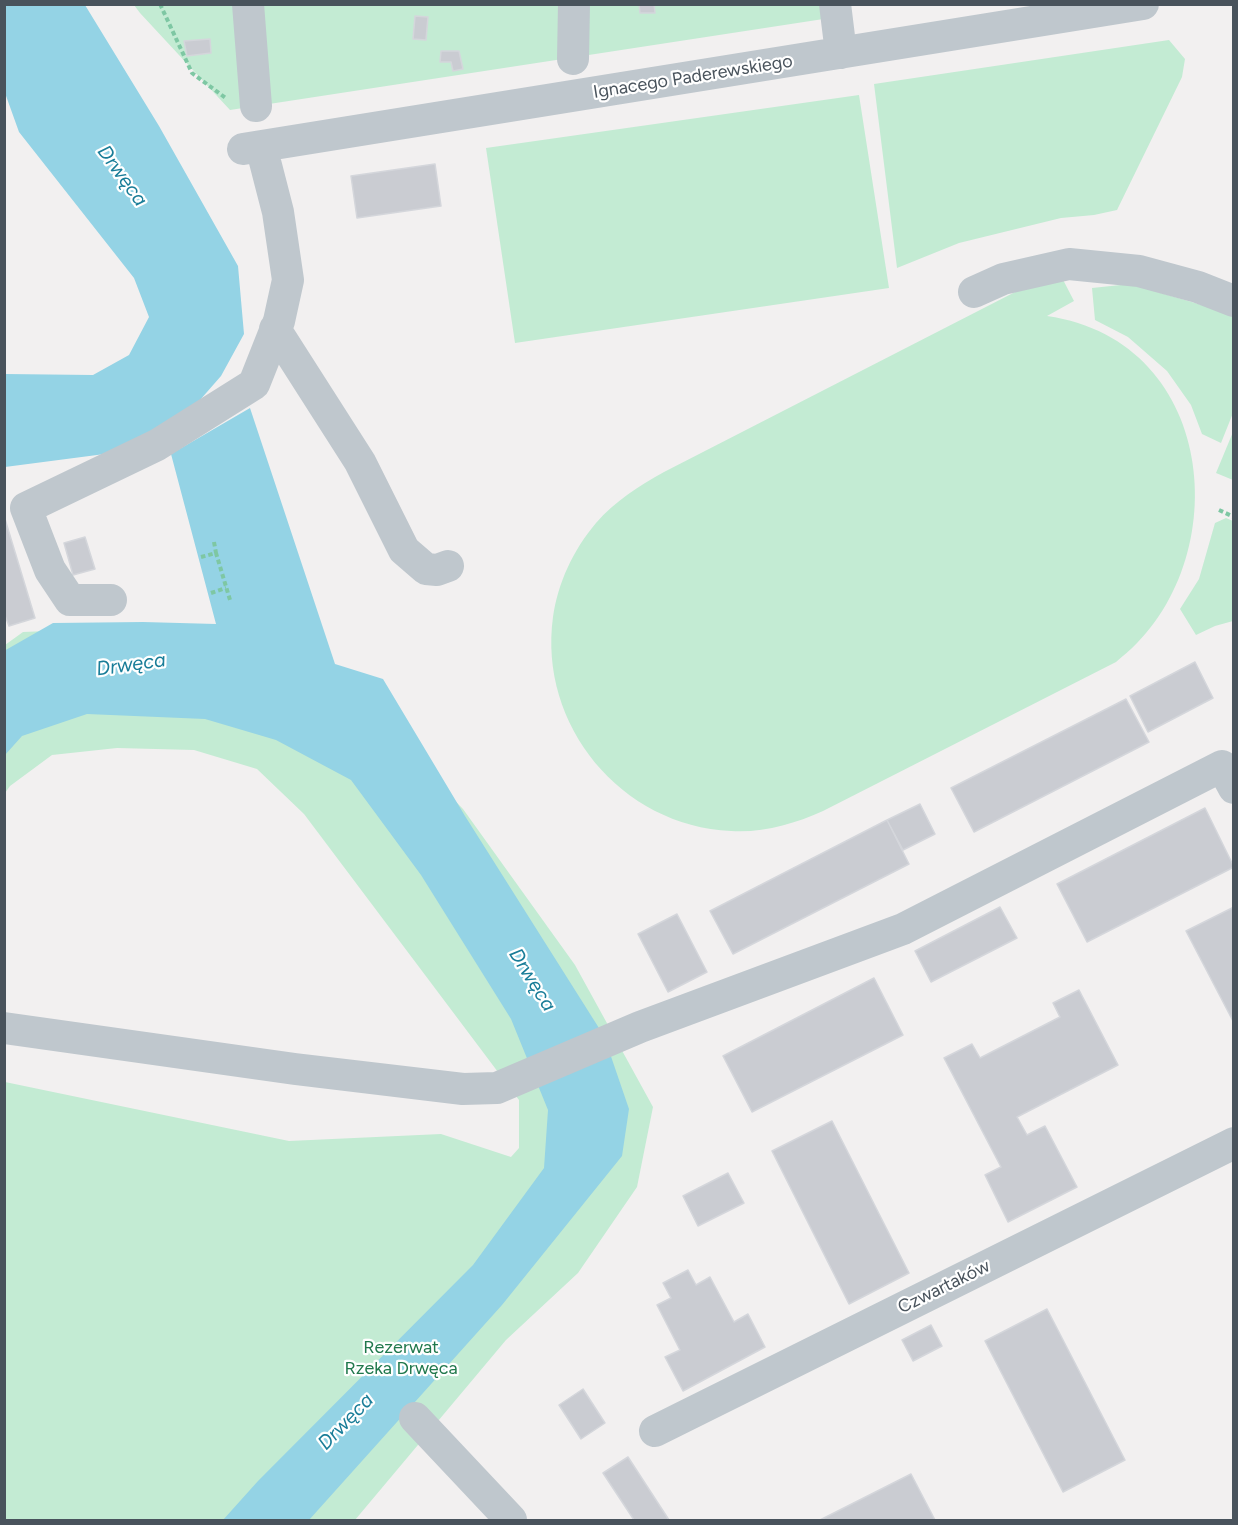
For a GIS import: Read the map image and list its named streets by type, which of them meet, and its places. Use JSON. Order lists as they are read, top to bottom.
{
  "streets": {
    "street": ["Ignacego Paderewskiego", "Czwartaków"]
  },
  "water": ["Drwęca"],
  "parks": ["Rezerwat Rzeka Drwęca"]
}
